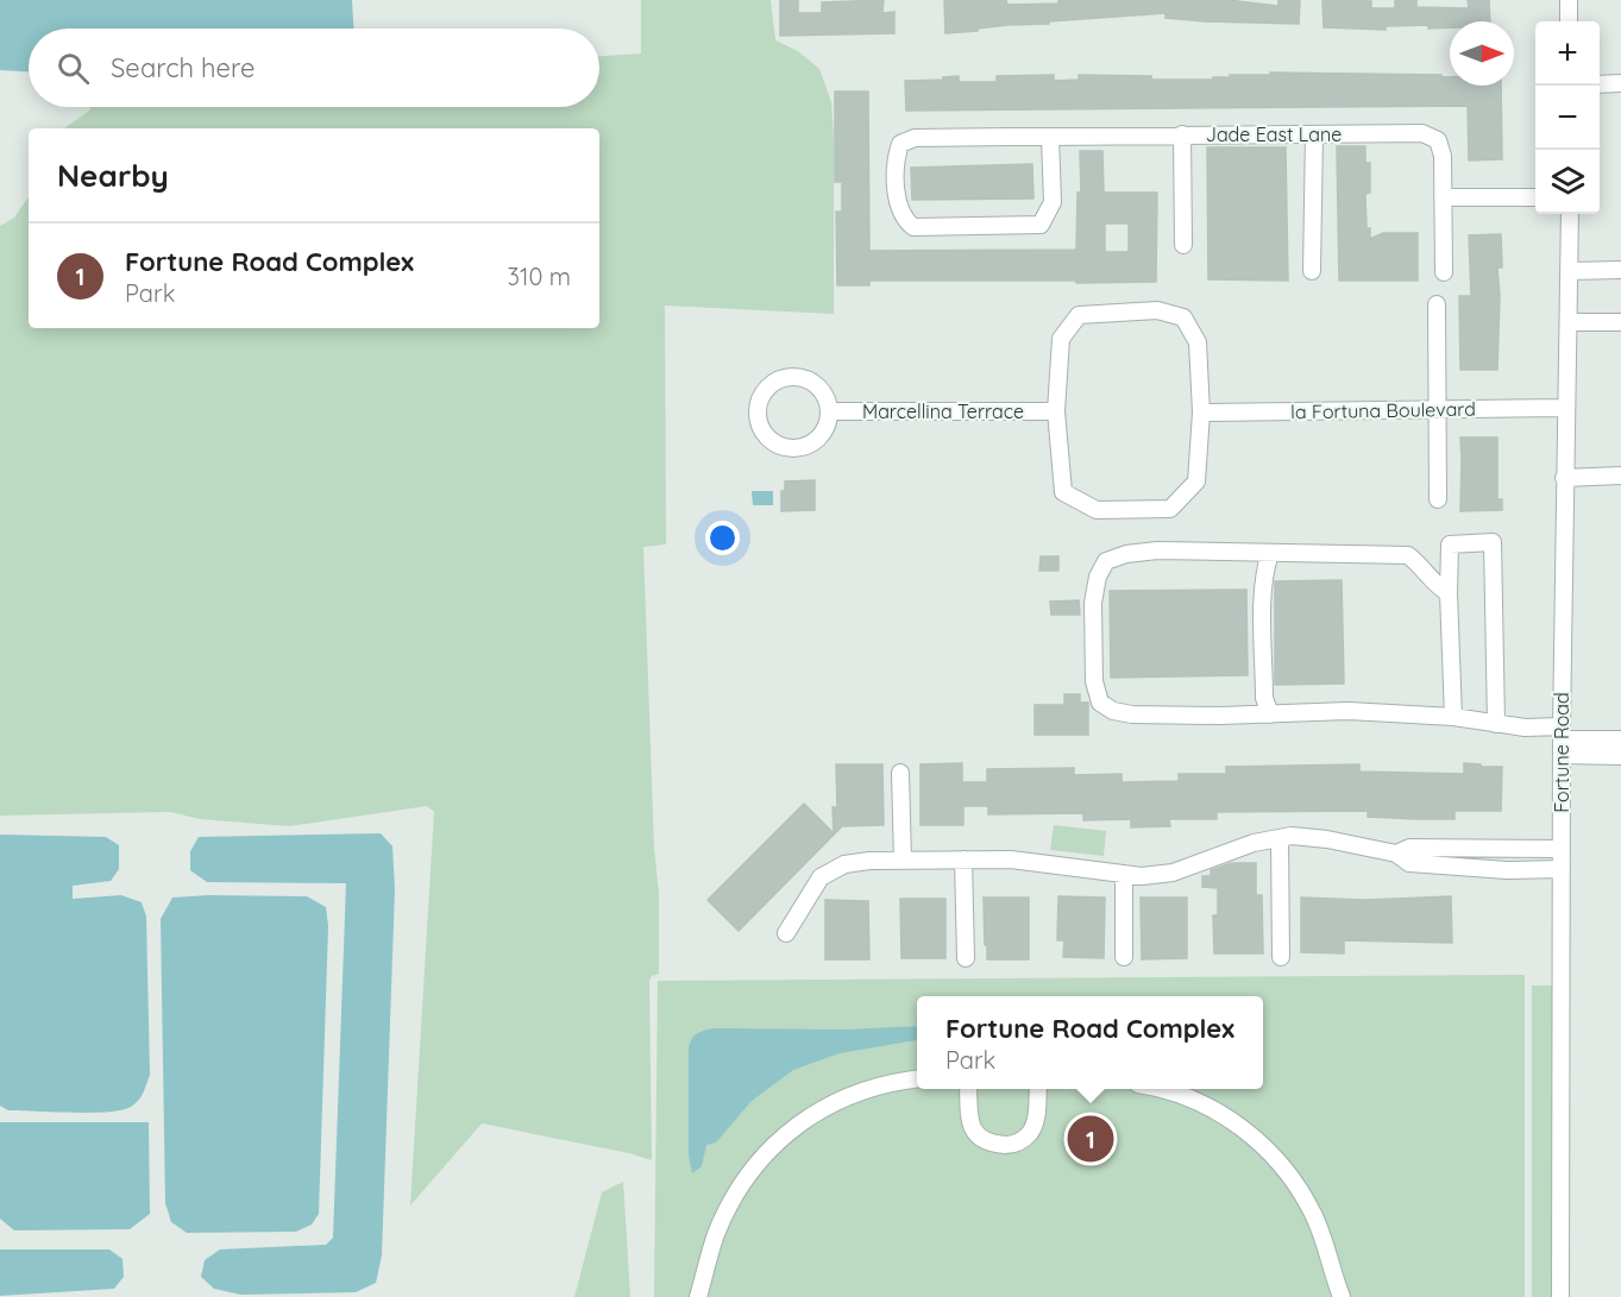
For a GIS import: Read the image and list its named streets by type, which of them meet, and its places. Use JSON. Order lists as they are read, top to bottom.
{
  "streets": {
    "street": [
      "Jade East Lane",
      "la Fortuna Boulevard",
      "Marcellina Terrace",
      "Fortune Road"
    ]
  },
  "crossings": [
    ["la Fortuna Boulevard", "Marcellina Terrace"],
    ["la Fortuna Boulevard", "Fortune Road"]
  ],
  "north": "right",
  "page": {
    "map_buttons": ["+", "−"],
    "search": "Search here",
    "heading": "Nearby",
    "list": [
      {
        "mark": "1",
        "name": "Fortune Road Complex",
        "note": "Park",
        "value": "310 m"
      }
    ],
    "popup": ["Fortune Road Complex", "Park"],
    "pins": "1"
  }
}
